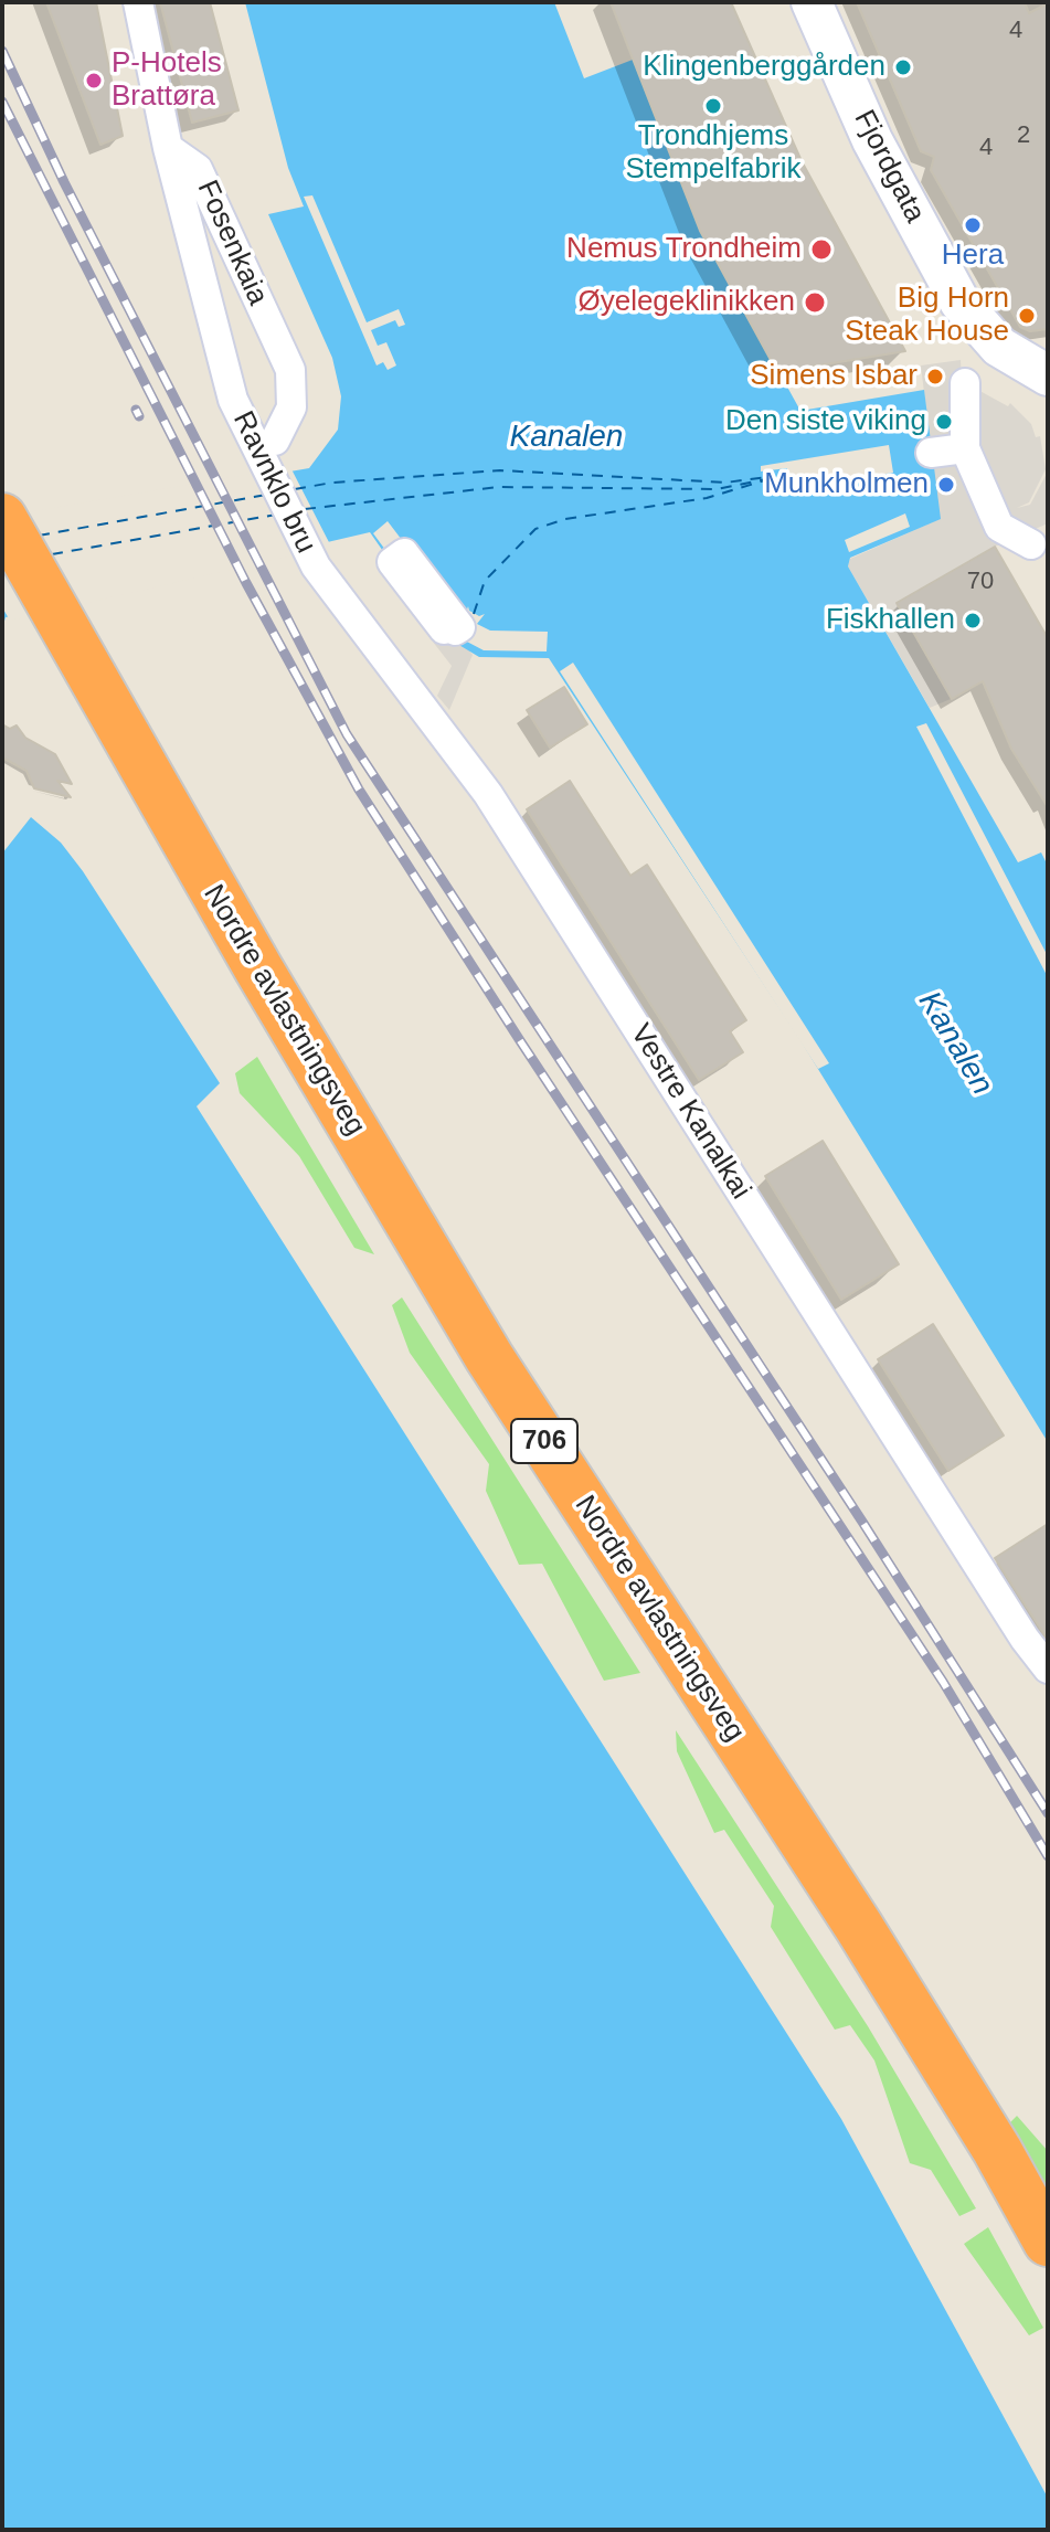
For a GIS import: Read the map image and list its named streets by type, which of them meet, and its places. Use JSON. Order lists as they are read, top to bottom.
{
  "streets": {
    "highway": ["Nordre avlastningsveg", "706"],
    "street": [
      "Fjordgata",
      "Fosenkaia",
      "Ravnklo bru",
      "Vestre Kanalkai"
    ]
  },
  "crossings": [
    ["Fosenkaia", "Ravnklo bru"],
    ["Ravnklo bru", "Vestre Kanalkai"]
  ],
  "water": ["Kanalen"],
  "places": [
    "Klingenberggården",
    "P-Hotels Brattøra",
    "Trondhjems Stempelfabrik",
    "Hera",
    "Nemus Trondheim",
    "Øyelegeklinikken",
    "Big Horn Steak House",
    "Simens Isbar",
    "Den siste viking",
    "Munkholmen",
    "Fiskhallen"
  ],
  "house_numbers": [
    "4",
    "2",
    "4",
    "70"
  ]
}
